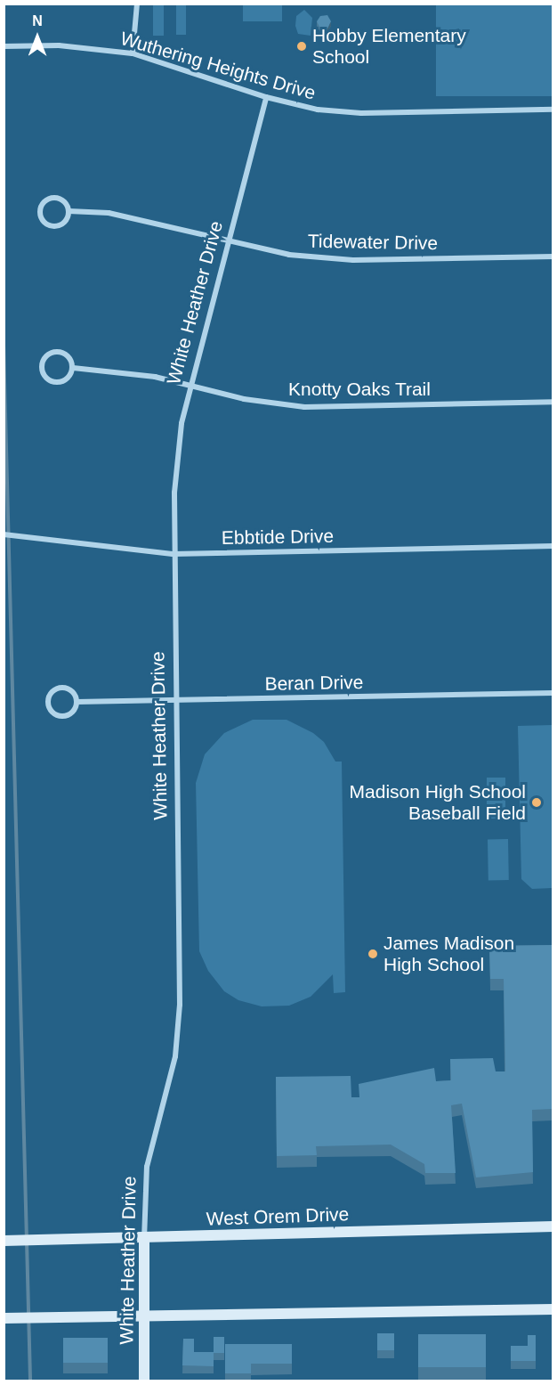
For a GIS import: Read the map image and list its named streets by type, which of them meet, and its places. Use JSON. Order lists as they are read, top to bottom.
{
  "streets": {
    "main road": ["White Heather Drive", "West Orem Drive"],
    "street": [
      "Wuthering Heights Drive",
      "Tidewater Drive",
      "Knotty Oaks Trail",
      "Ebbtide Drive",
      "Beran Drive"
    ]
  },
  "crossings": [
    ["Wuthering Heights Drive", "White Heather Drive"],
    ["Tidewater Drive", "White Heather Drive"],
    ["White Heather Drive", "Knotty Oaks Trail"],
    ["White Heather Drive", "Ebbtide Drive"],
    ["White Heather Drive", "Beran Drive"],
    ["White Heather Drive", "West Orem Drive"]
  ],
  "places": ["Hobby Elementary School", "Madison High School Baseball Field", "James Madison High School"],
  "north": "top"
}
